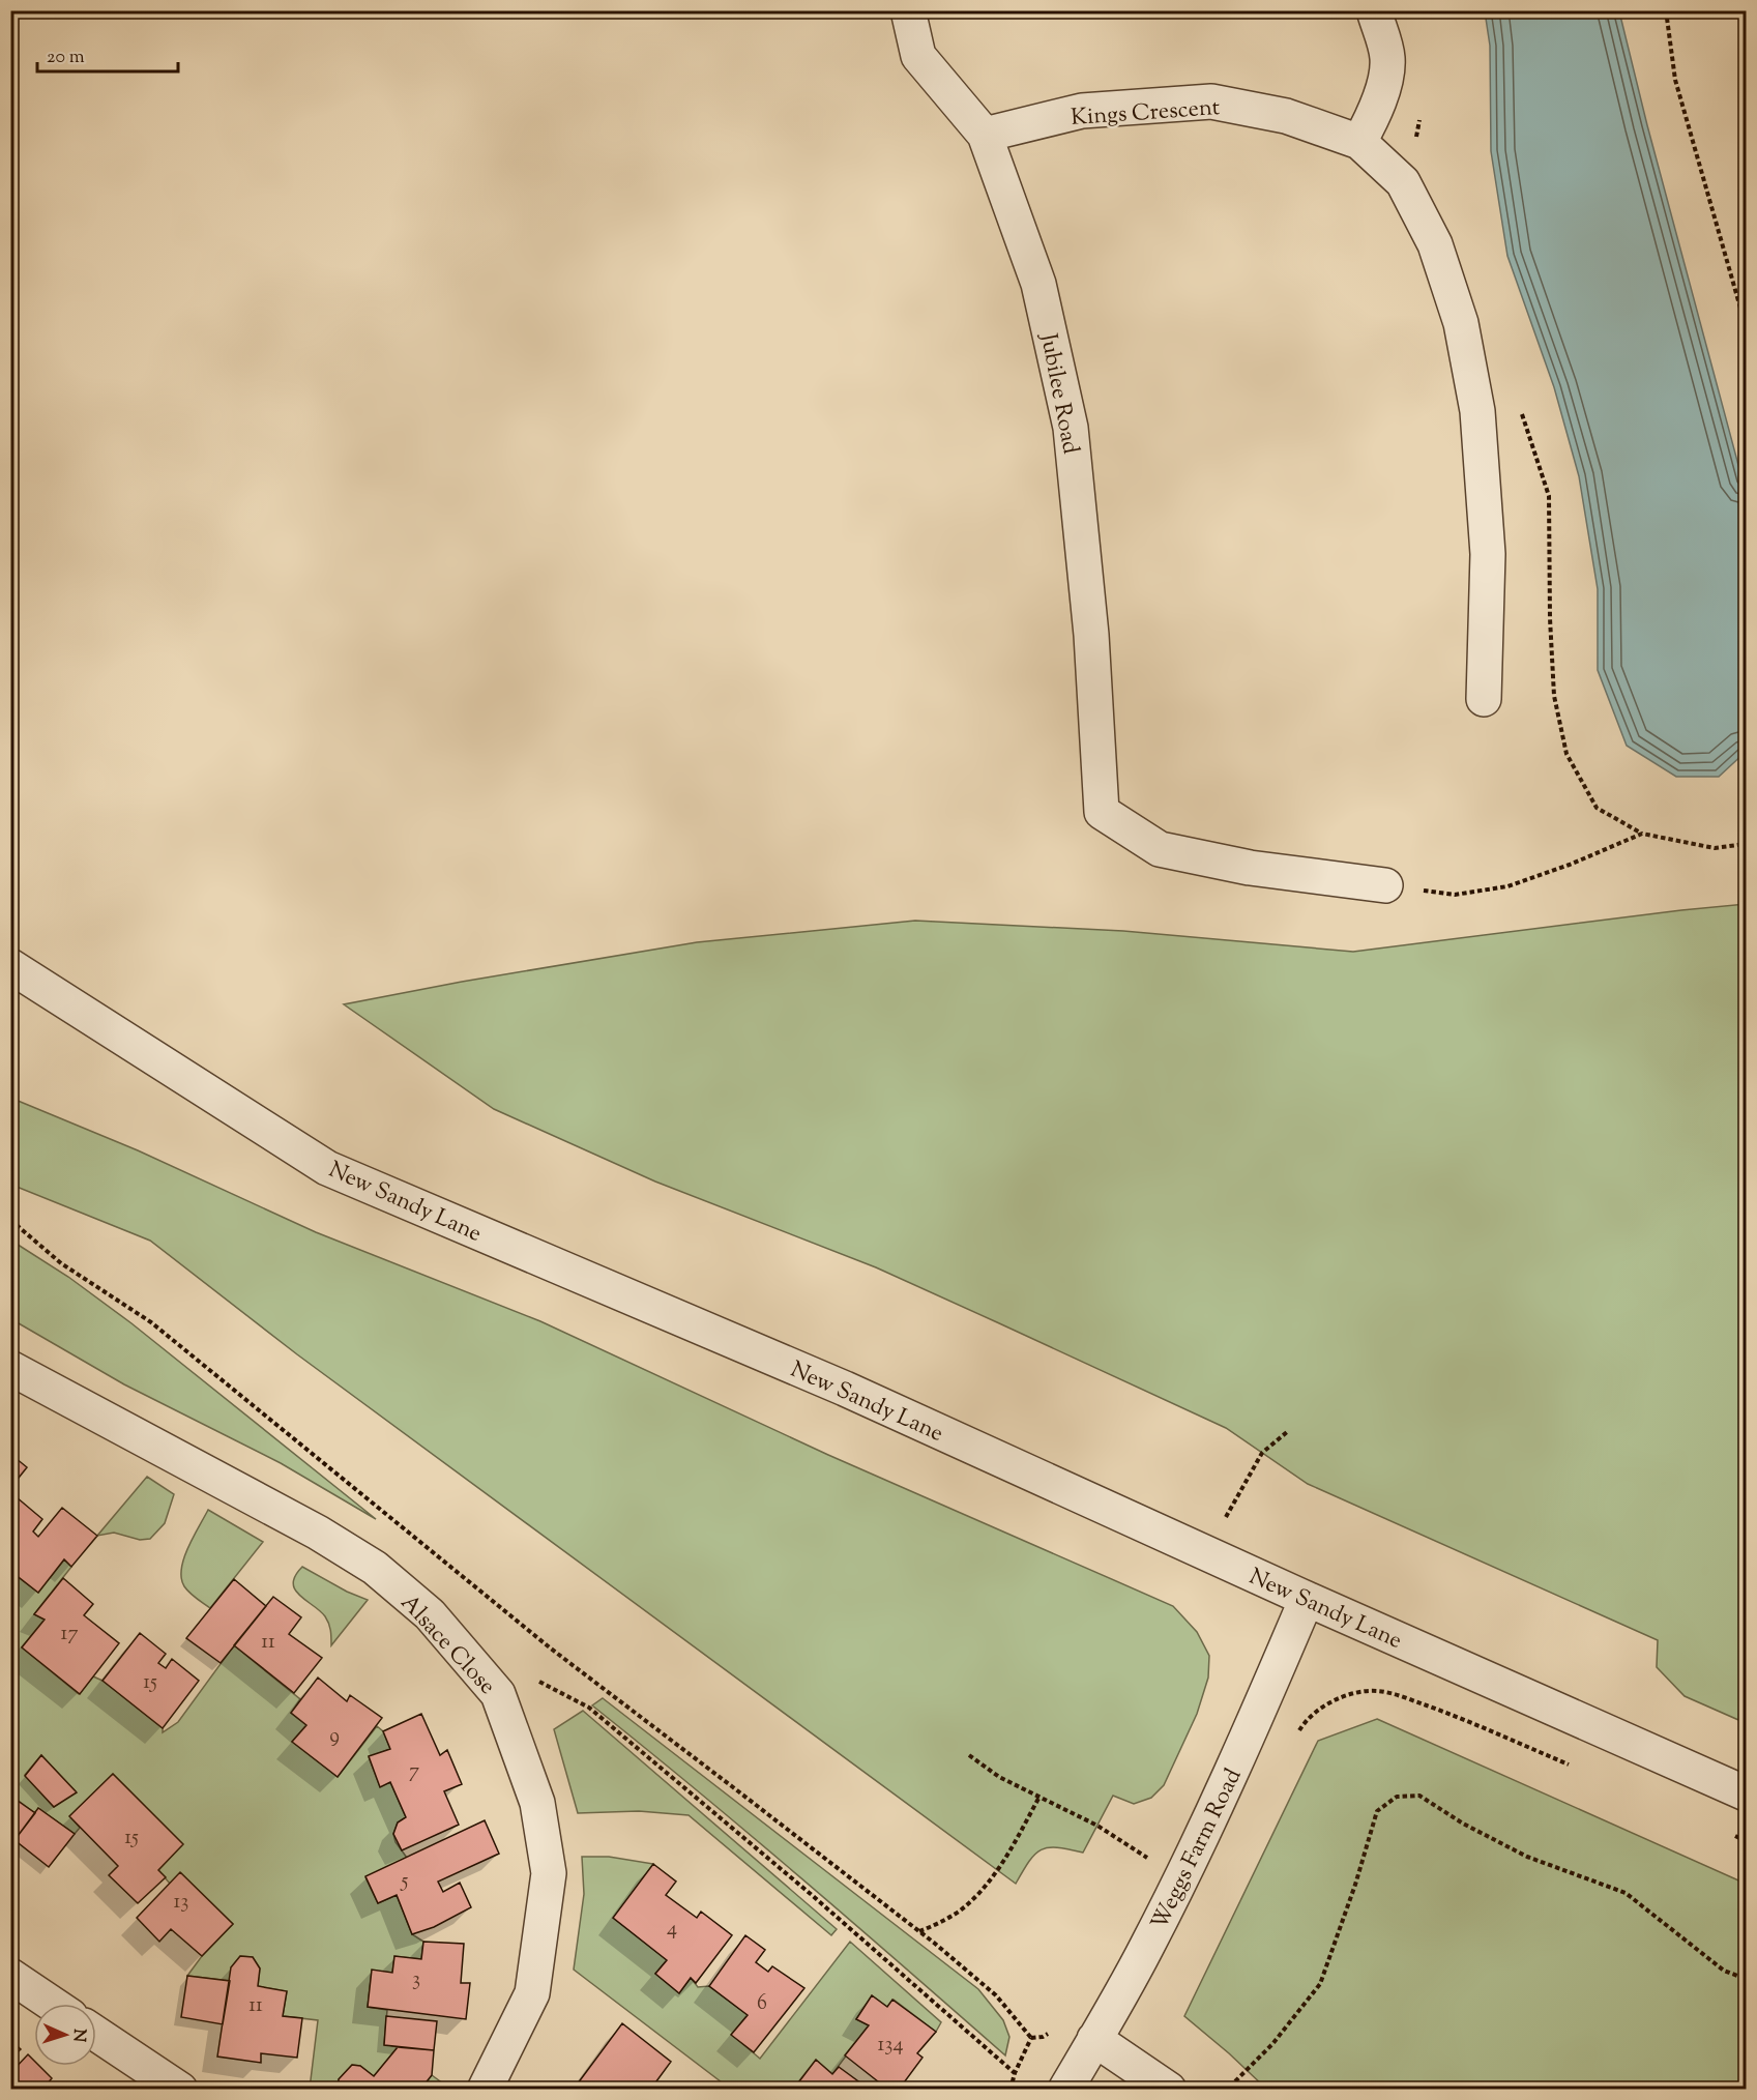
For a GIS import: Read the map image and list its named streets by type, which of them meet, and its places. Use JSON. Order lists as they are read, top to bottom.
{
  "streets": {
    "street": [
      "Kings Crescent",
      "Jubilee Road",
      "New Sandy Lane",
      "Alsace Close",
      "Weggs Farm Road"
    ]
  },
  "crossings": [
    ["Kings Crescent", "Jubilee Road"],
    ["New Sandy Lane", "Weggs Farm Road"]
  ],
  "house_numbers": [
    "17",
    "11",
    "15",
    "9",
    "7",
    "15",
    "5",
    "13",
    "4",
    "3",
    "6",
    "11",
    "134"
  ],
  "scale_bar": "20 m",
  "north": "right"
}
